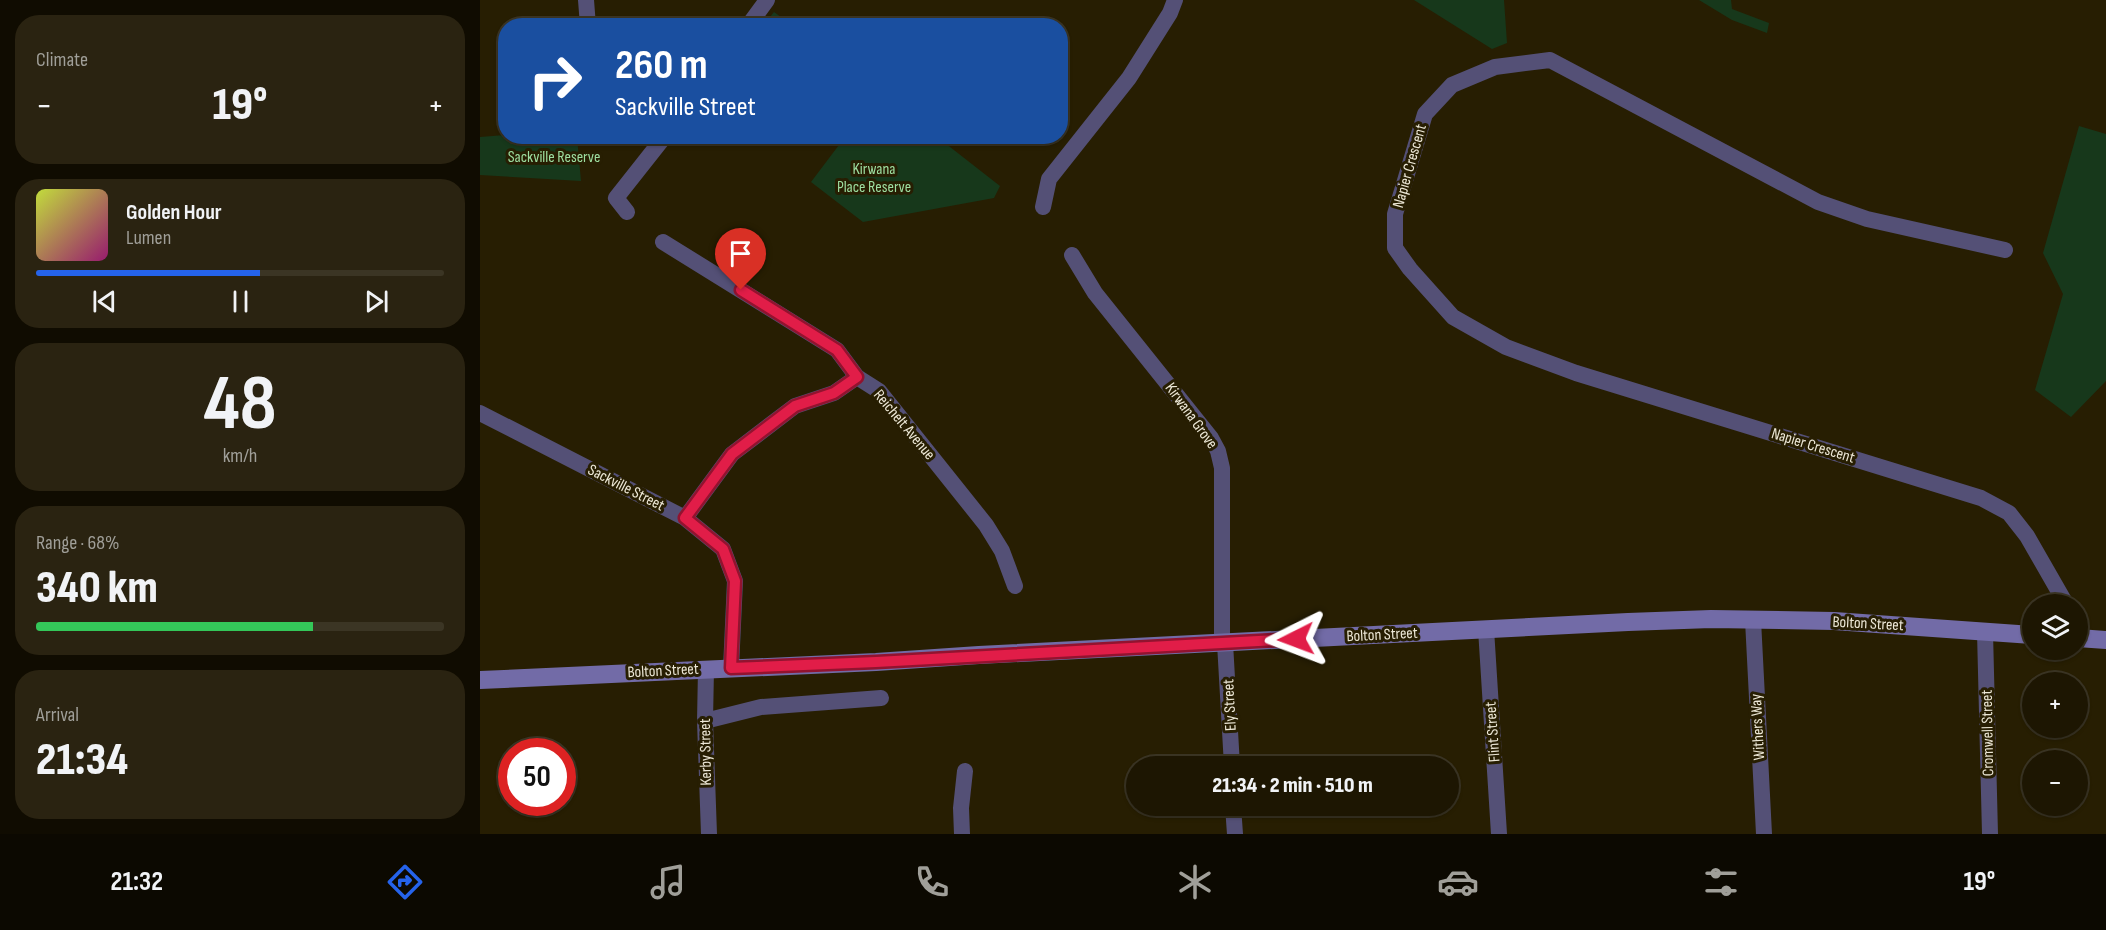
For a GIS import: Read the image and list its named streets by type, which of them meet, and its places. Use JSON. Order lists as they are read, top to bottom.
{
  "streets": {
    "main road": ["Bolton Street"],
    "street": [
      "Napier Crescent",
      "Kirwana Grove",
      "Reichelt Avenue",
      "Sackville Street",
      "Ely Street",
      "Withers Way",
      "Flint Street",
      "Cromwell Street",
      "Kerby Street"
    ]
  },
  "crossings": [
    ["Kirwana Grove", "Bolton Street"],
    ["Kirwana Grove", "Ely Street"],
    ["Sackville Street", "Bolton Street"],
    ["Bolton Street", "Ely Street"],
    ["Bolton Street", "Withers Way"],
    ["Bolton Street", "Flint Street"],
    ["Bolton Street", "Cromwell Street"],
    ["Bolton Street", "Kerby Street"]
  ],
  "parks": ["Sackville Reserve", "Kirwana Place Reserve"],
  "page": {
    "tile": [
      "Climate",
      ["48", "km/h"],
      ["Range · 68%", "340 km"],
      ["Arrival", "21:34"]
    ],
    "turn": ["260 m", "Sackville Street"],
    "heat": ["−", "19°", "+"],
    "song": ["Golden Hour", "Lumen"],
    "map_buttons": ["+", "−"],
    "limit": "50",
    "trip": "21:34 · 2 min · 510 m",
    "tabs": ["21:32", "19°"]
  }
}
